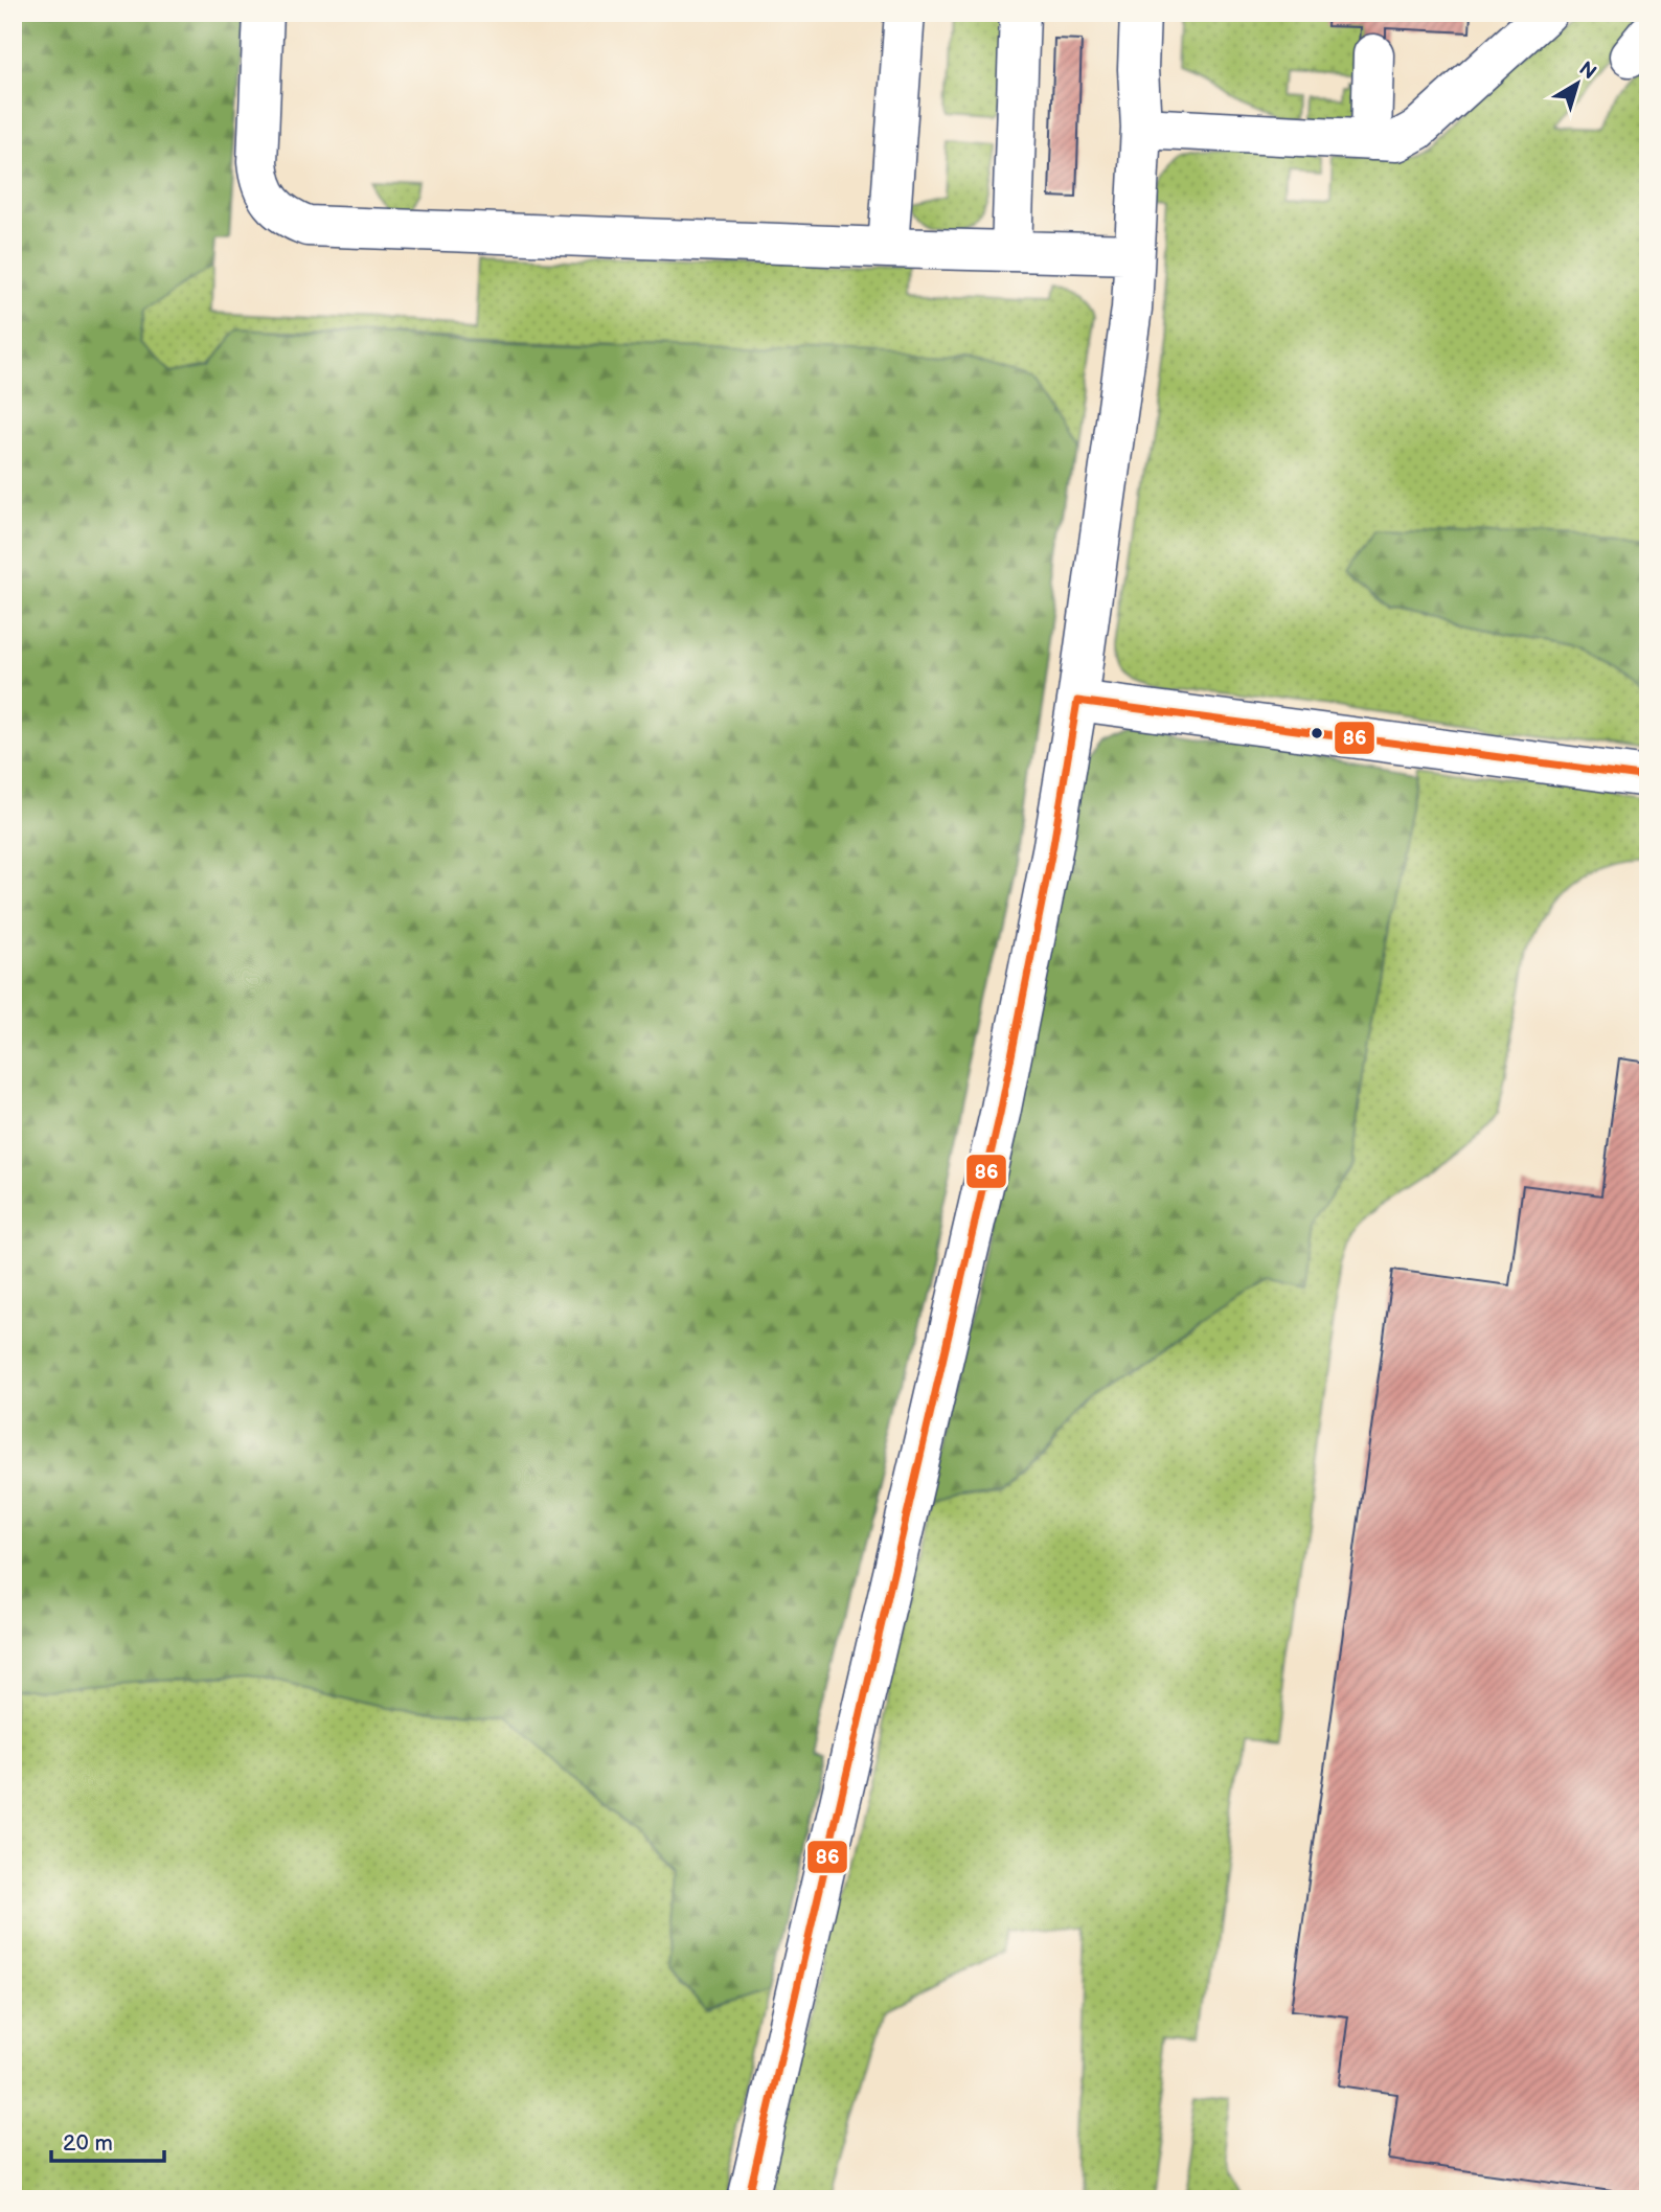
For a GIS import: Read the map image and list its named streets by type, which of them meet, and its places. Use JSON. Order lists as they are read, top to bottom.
{
  "lines": ["transit line 86"],
  "scale_bar": "20 m",
  "north": "top right"
}
